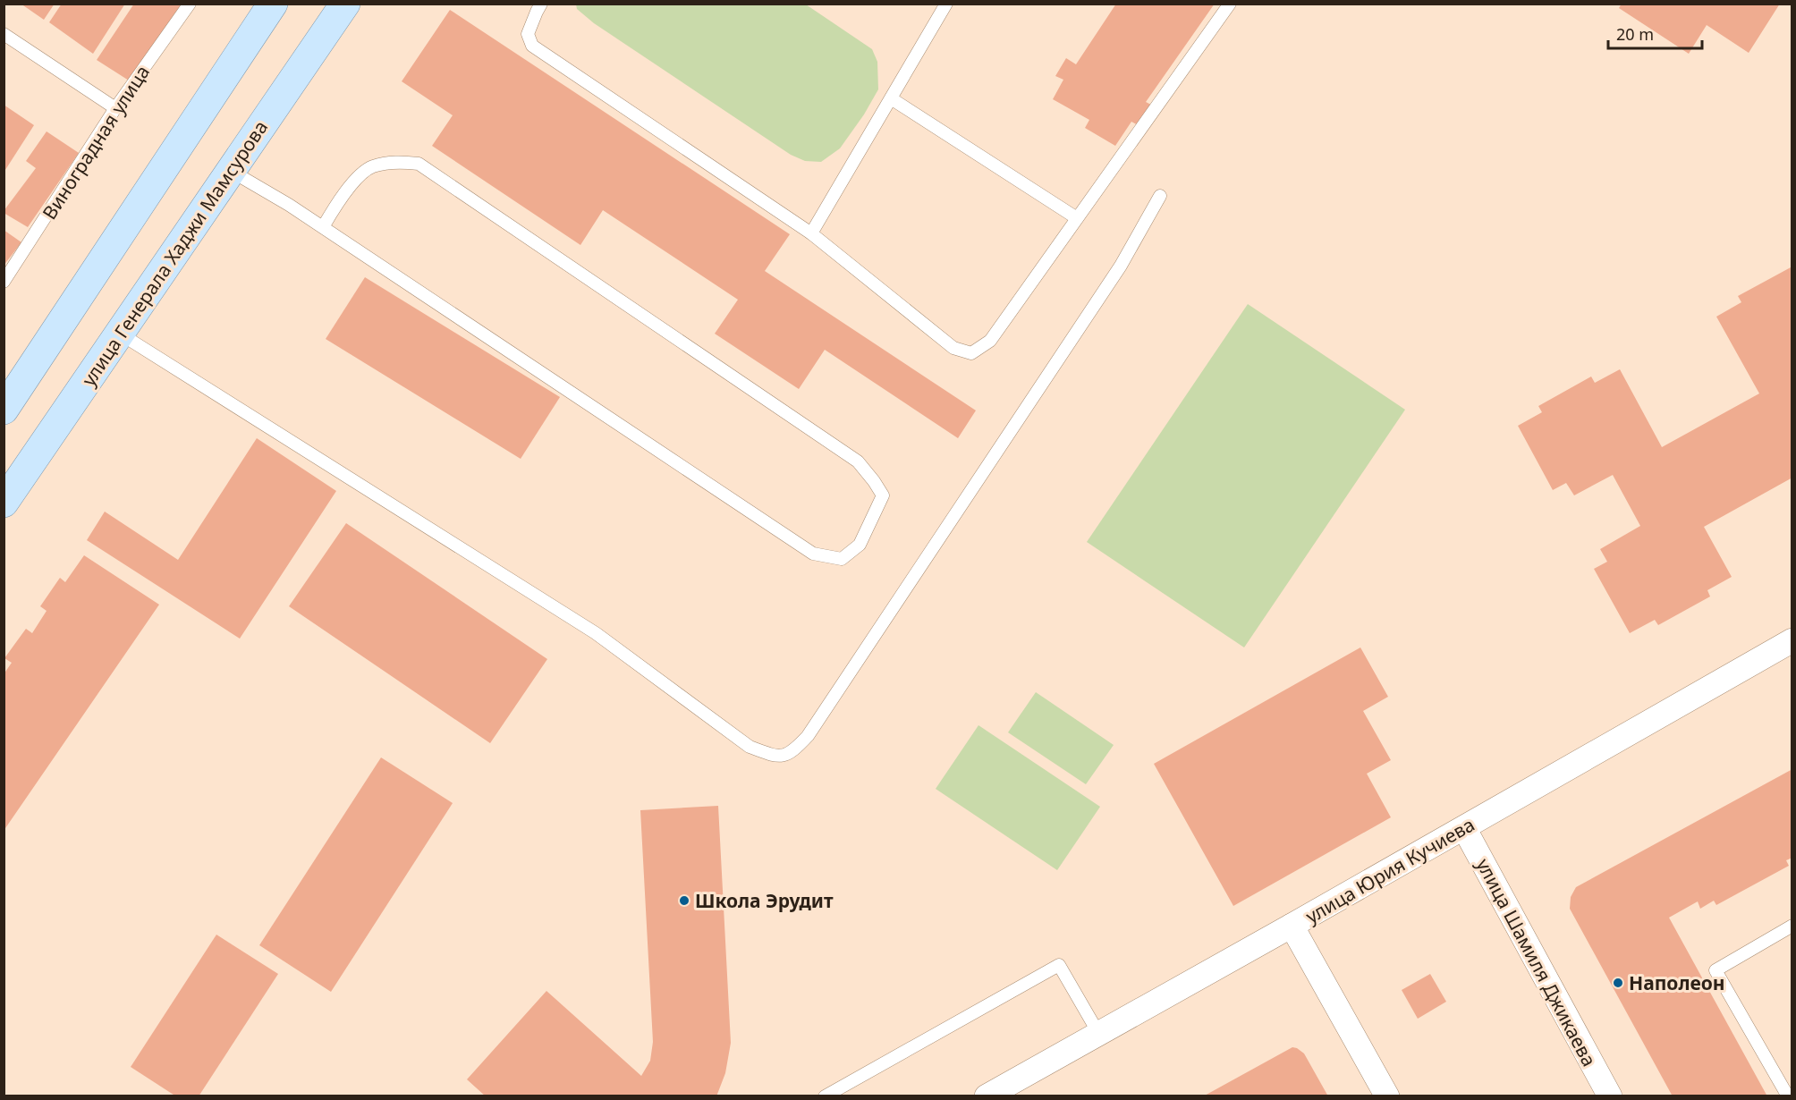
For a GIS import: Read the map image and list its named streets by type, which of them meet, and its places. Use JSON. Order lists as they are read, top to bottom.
{
  "streets": {
    "main road": ["улица Генерала Хаджи Мамсурова"],
    "street": ["улица Юрия Кучиева", "улица Шамиля Джикаева"],
    "lane": ["Виноградная улица"]
  },
  "crossings": [
    ["улица Юрия Кучиева", "улица Шамиля Джикаева"]
  ],
  "places": ["Школа Эрудит", "Наполеон"],
  "scale_bar": "20 m"
}
